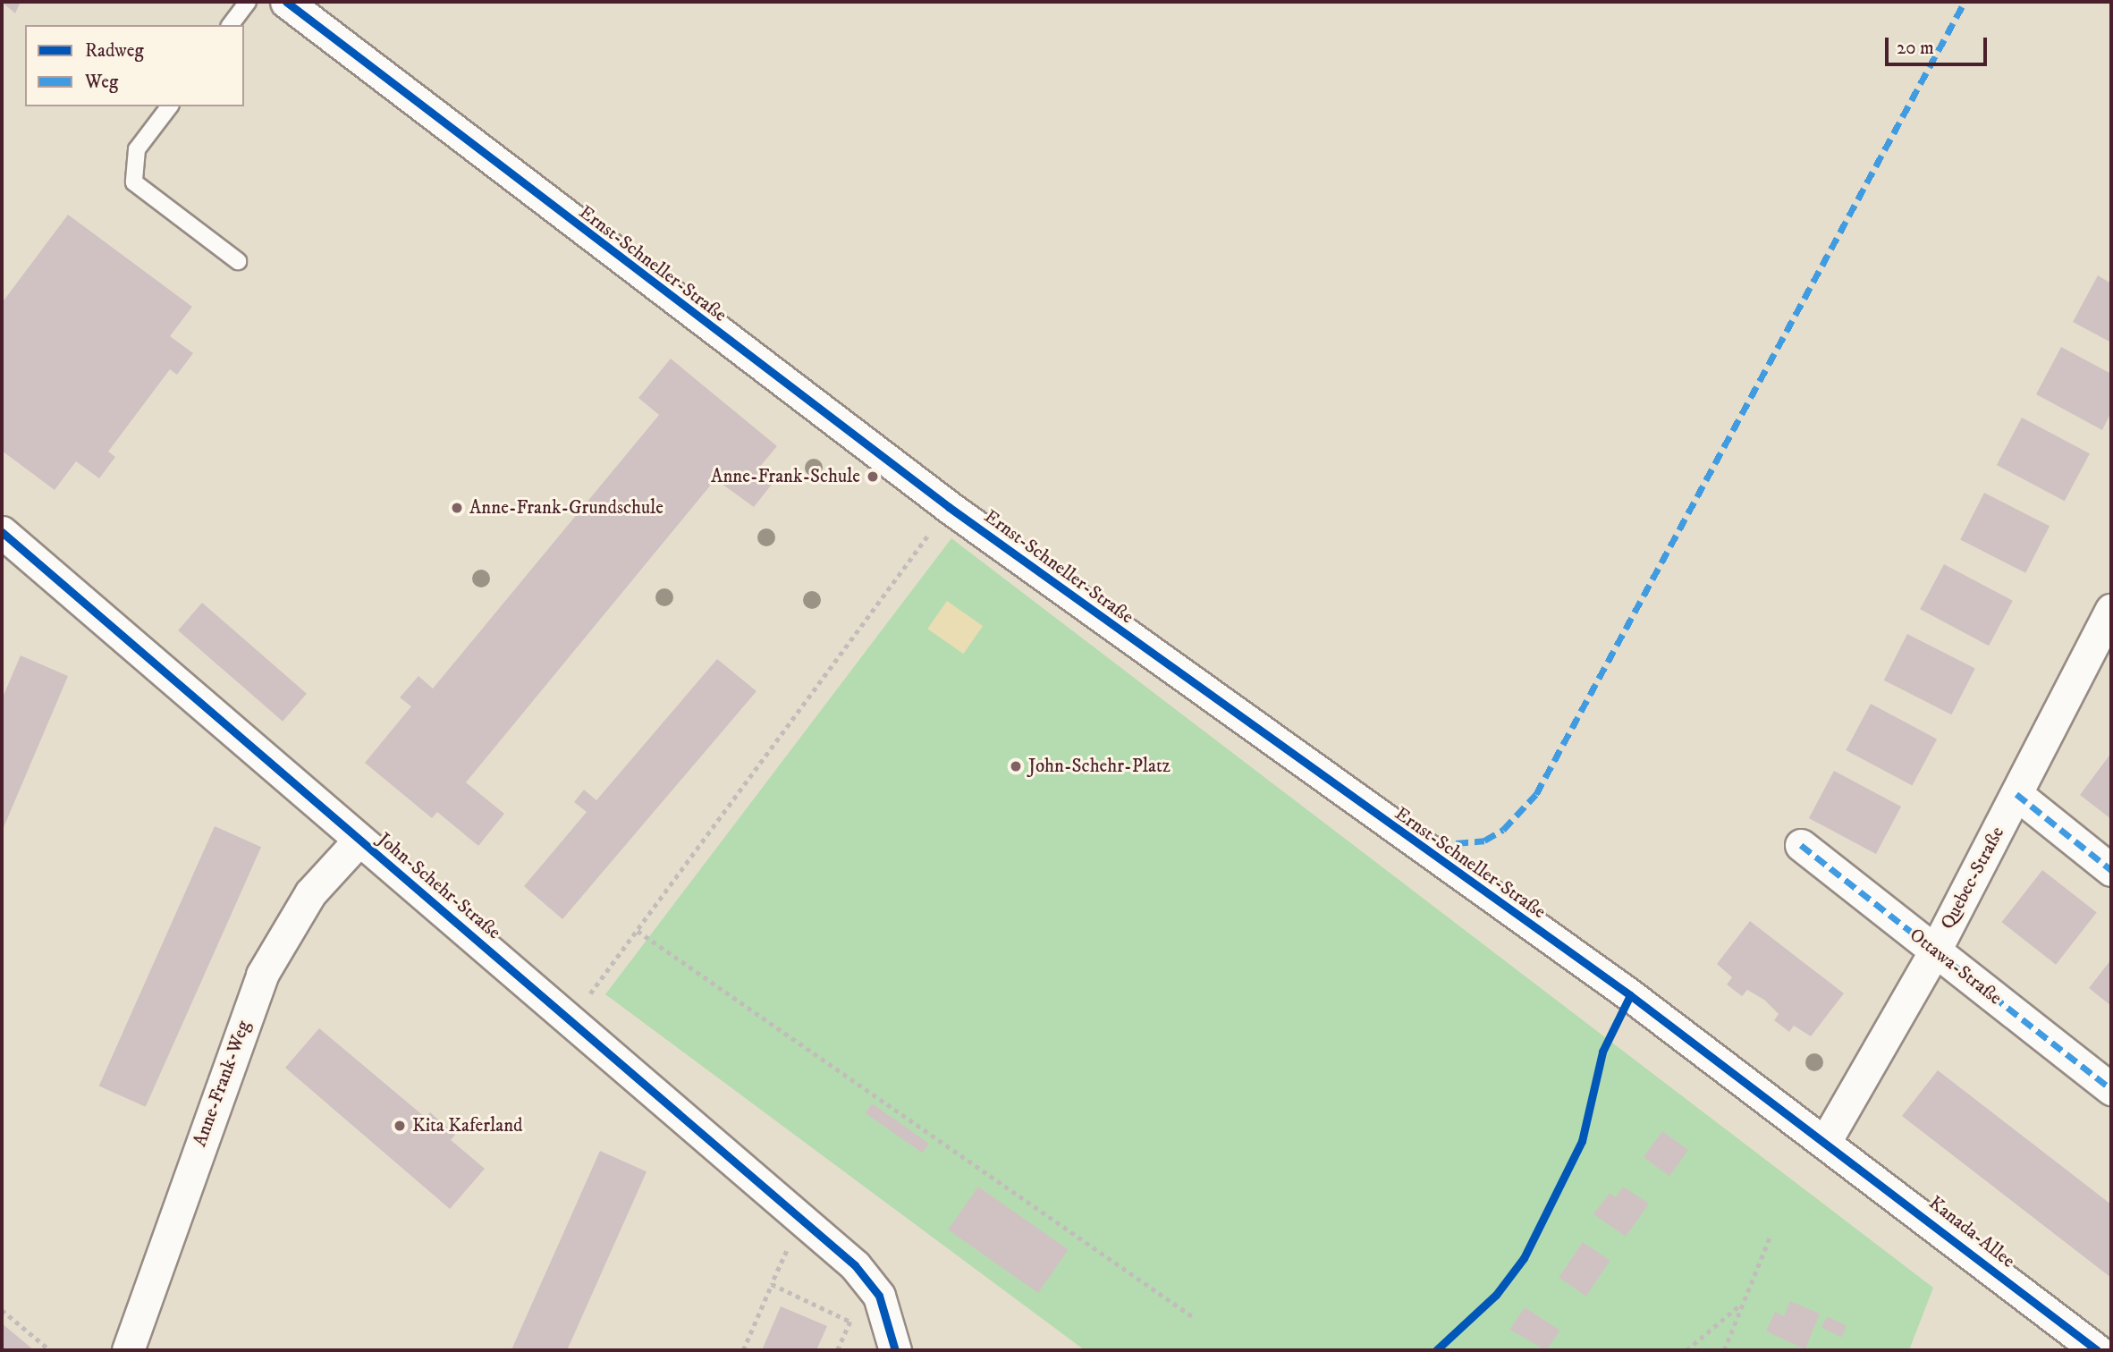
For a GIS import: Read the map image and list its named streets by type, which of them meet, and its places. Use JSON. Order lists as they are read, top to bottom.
{
  "streets": {
    "street": [
      "Ernst-Schneller-Straße",
      "Quebec-Straße",
      "John-Schehr-Straße",
      "Ottawa-Straße",
      "Anne-Frank-Weg",
      "Kanada-Allee"
    ]
  },
  "crossings": [
    ["Ernst-Schneller-Straße", "Quebec-Straße"],
    ["Ernst-Schneller-Straße", "Kanada-Allee"],
    ["Quebec-Straße", "Ottawa-Straße"],
    ["Quebec-Straße", "Kanada-Allee"],
    ["John-Schehr-Straße", "Anne-Frank-Weg"]
  ],
  "places": [
    "Anne-Frank-Schule",
    "Anne-Frank-Grundschule",
    "John-Schehr-Platz",
    "Kita Kaferland"
  ],
  "legend": ["Radweg", "Weg"],
  "scale_bar": "20 m"
}
